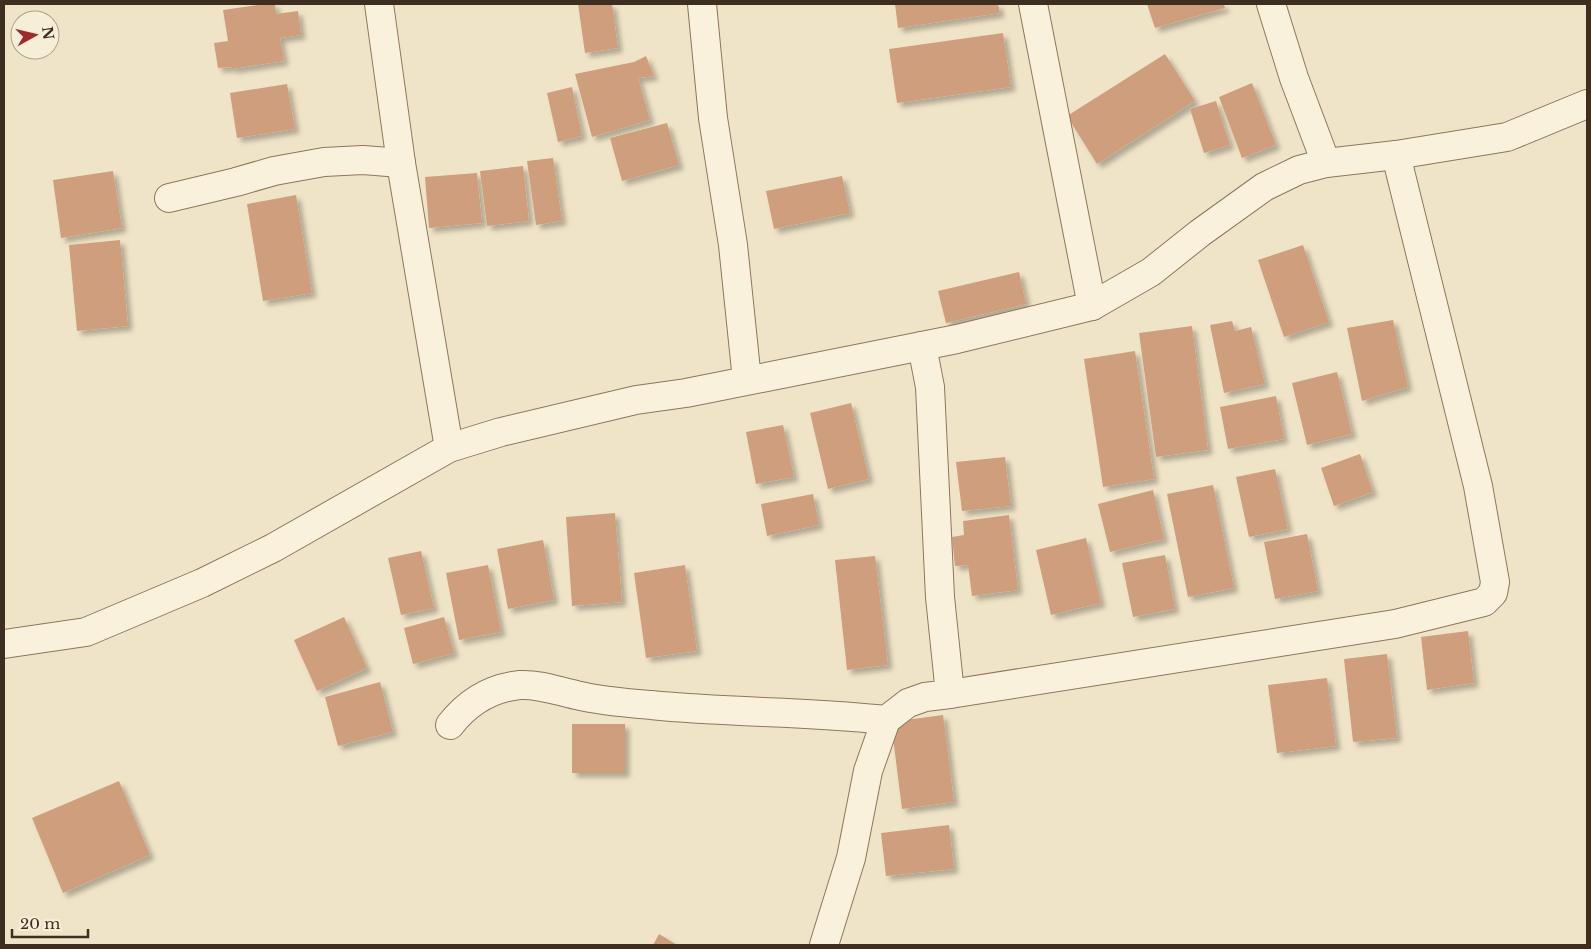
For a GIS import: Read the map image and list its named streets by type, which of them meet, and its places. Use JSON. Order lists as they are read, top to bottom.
{
  "scale_bar": "20 m",
  "north": "right"
}
